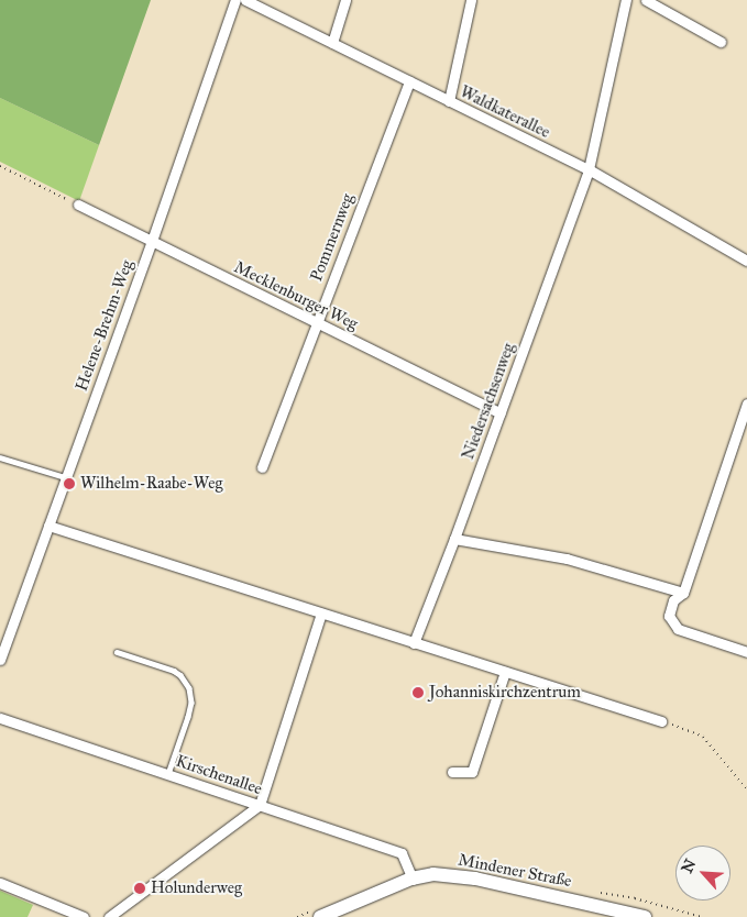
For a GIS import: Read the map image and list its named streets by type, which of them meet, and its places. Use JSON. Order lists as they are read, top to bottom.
{
  "streets": {
    "main road": ["Mindener Straße"],
    "street": [
      "Waldkaterallee",
      "Pommernweg",
      "Mecklenburger Weg",
      "Helene-Brehm-Weg",
      "Niedersachsenweg",
      "Kirschenallee"
    ]
  },
  "crossings": [
    ["Waldkaterallee", "Pommernweg"],
    ["Waldkaterallee", "Niedersachsenweg"],
    ["Pommernweg", "Mecklenburger Weg"],
    ["Mecklenburger Weg", "Helene-Brehm-Weg"],
    ["Mecklenburger Weg", "Niedersachsenweg"],
    ["Kirschenallee", "Mindener Straße"]
  ],
  "places": ["Wilhelm-Raabe-Weg", "Johanniskirchzentrum", "Holunderweg"],
  "north": "top left"
}
